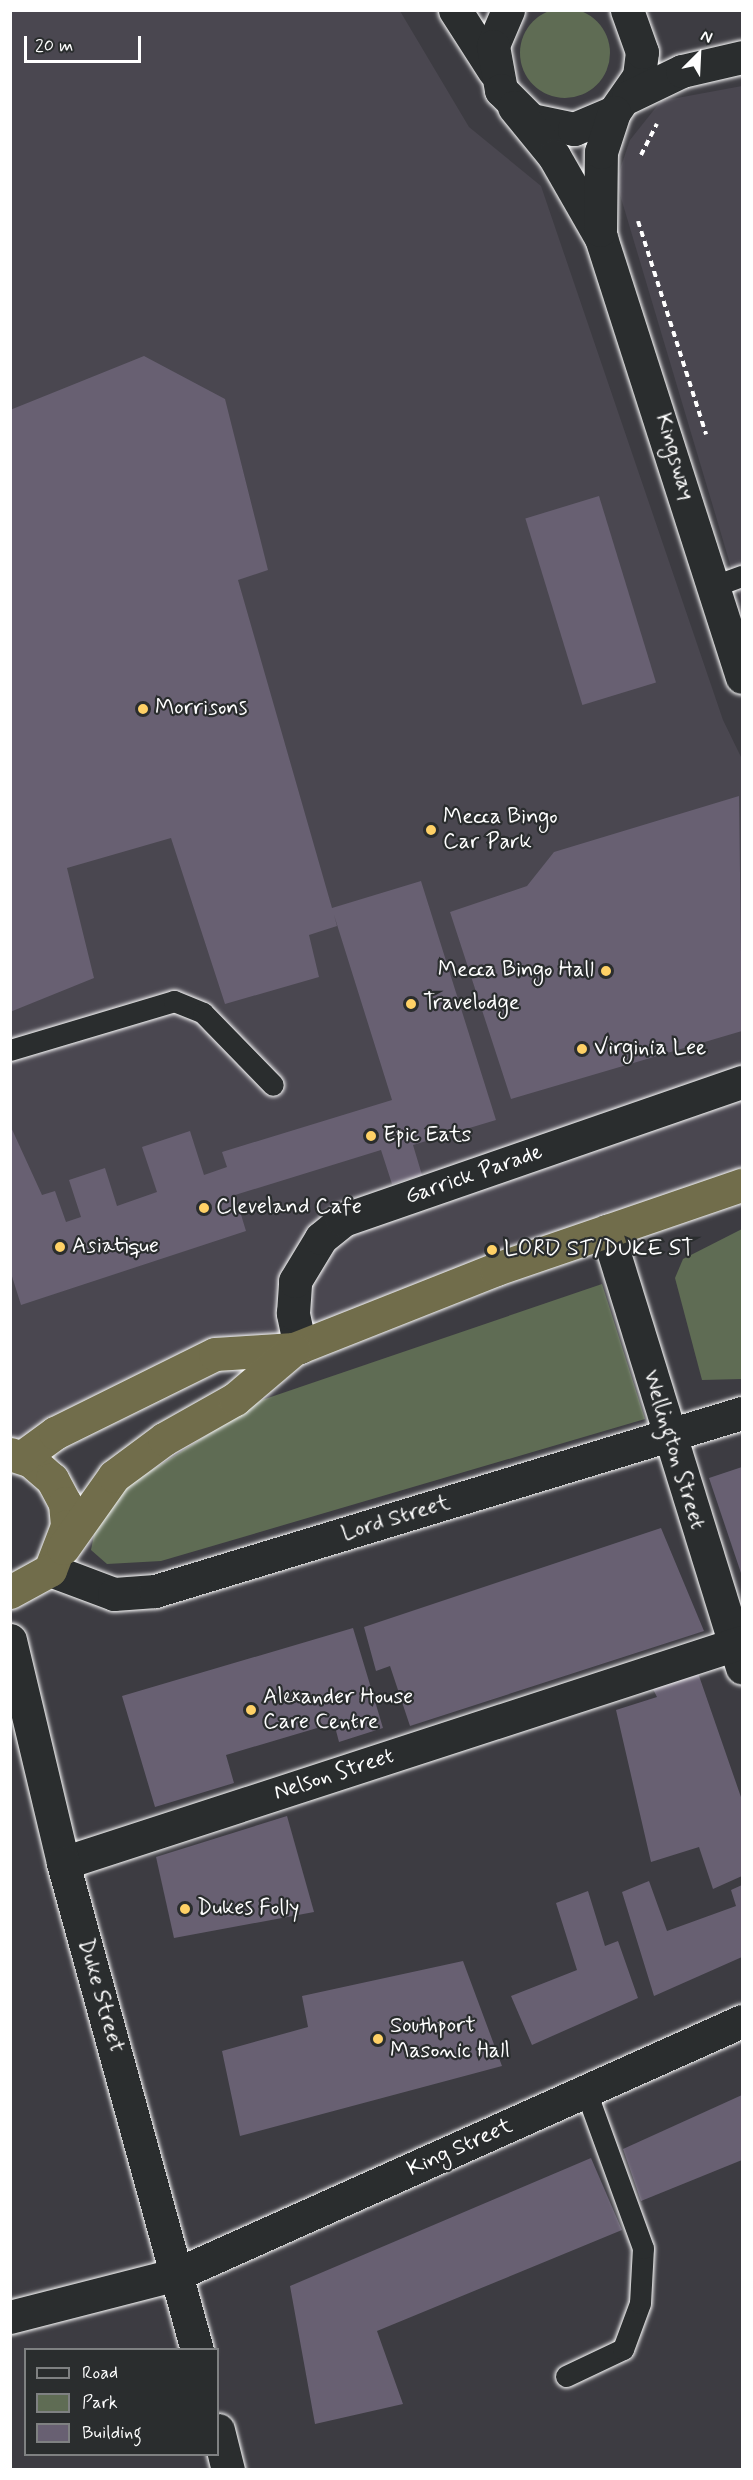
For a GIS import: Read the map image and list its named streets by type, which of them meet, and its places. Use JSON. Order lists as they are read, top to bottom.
{
  "streets": {
    "street": [
      "Kingsway",
      "Garrick Parade",
      "Wellington Street",
      "Lord Street",
      "Nelson Street",
      "Duke Street",
      "King Street"
    ]
  },
  "crossings": [
    ["Wellington Street", "Lord Street"],
    ["Wellington Street", "Nelson Street"],
    ["Nelson Street", "Duke Street"],
    ["Duke Street", "King Street"]
  ],
  "places": [
    "Morrisons",
    "Mecca Bingo Car Park",
    "Mecca Bingo Hall",
    "Travelodge",
    "Virginia Lee",
    "Epic Eats",
    "Cleveland Cafe",
    "Asiatique",
    "LORD ST/DUKE ST",
    "Alexander House Care Centre",
    "Dukes Folly",
    "Southport Masonic Hall"
  ],
  "legend": ["Road", "Park", "Building"],
  "scale_bar": "20 m",
  "north": "top right"
}
